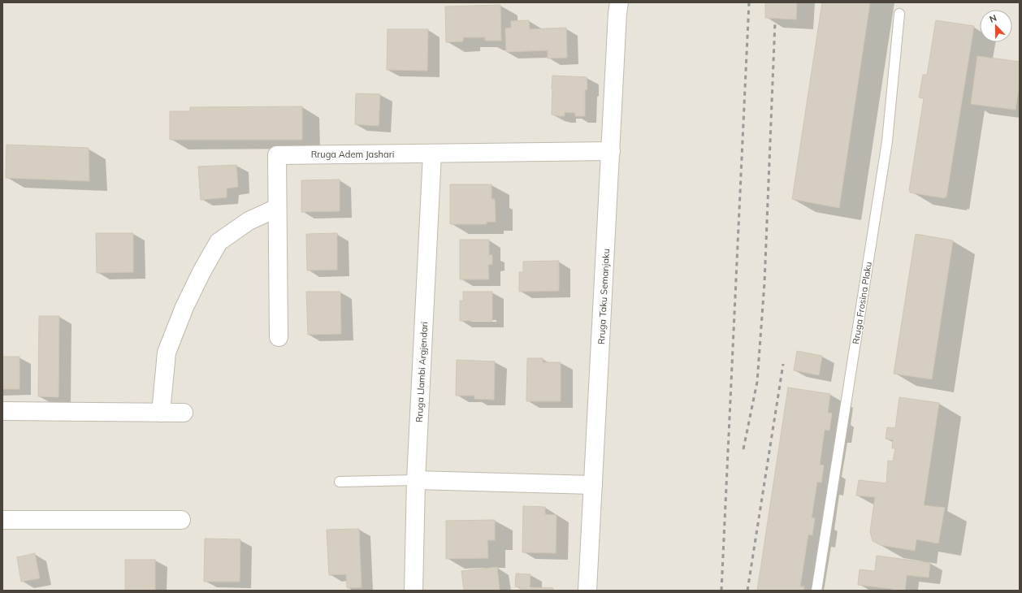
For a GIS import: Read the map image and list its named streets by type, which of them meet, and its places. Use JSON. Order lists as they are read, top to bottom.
{
  "streets": {
    "street": ["Rruga Adem Jashari", "Rruga Taku Semanjaku", "Rruga Llambi Argjendari"],
    "lane": ["Rruga Frosina Plaku"]
  },
  "crossings": [
    ["Rruga Adem Jashari", "Rruga Taku Semanjaku"],
    ["Rruga Adem Jashari", "Rruga Llambi Argjendari"]
  ],
  "north": "top"
}
